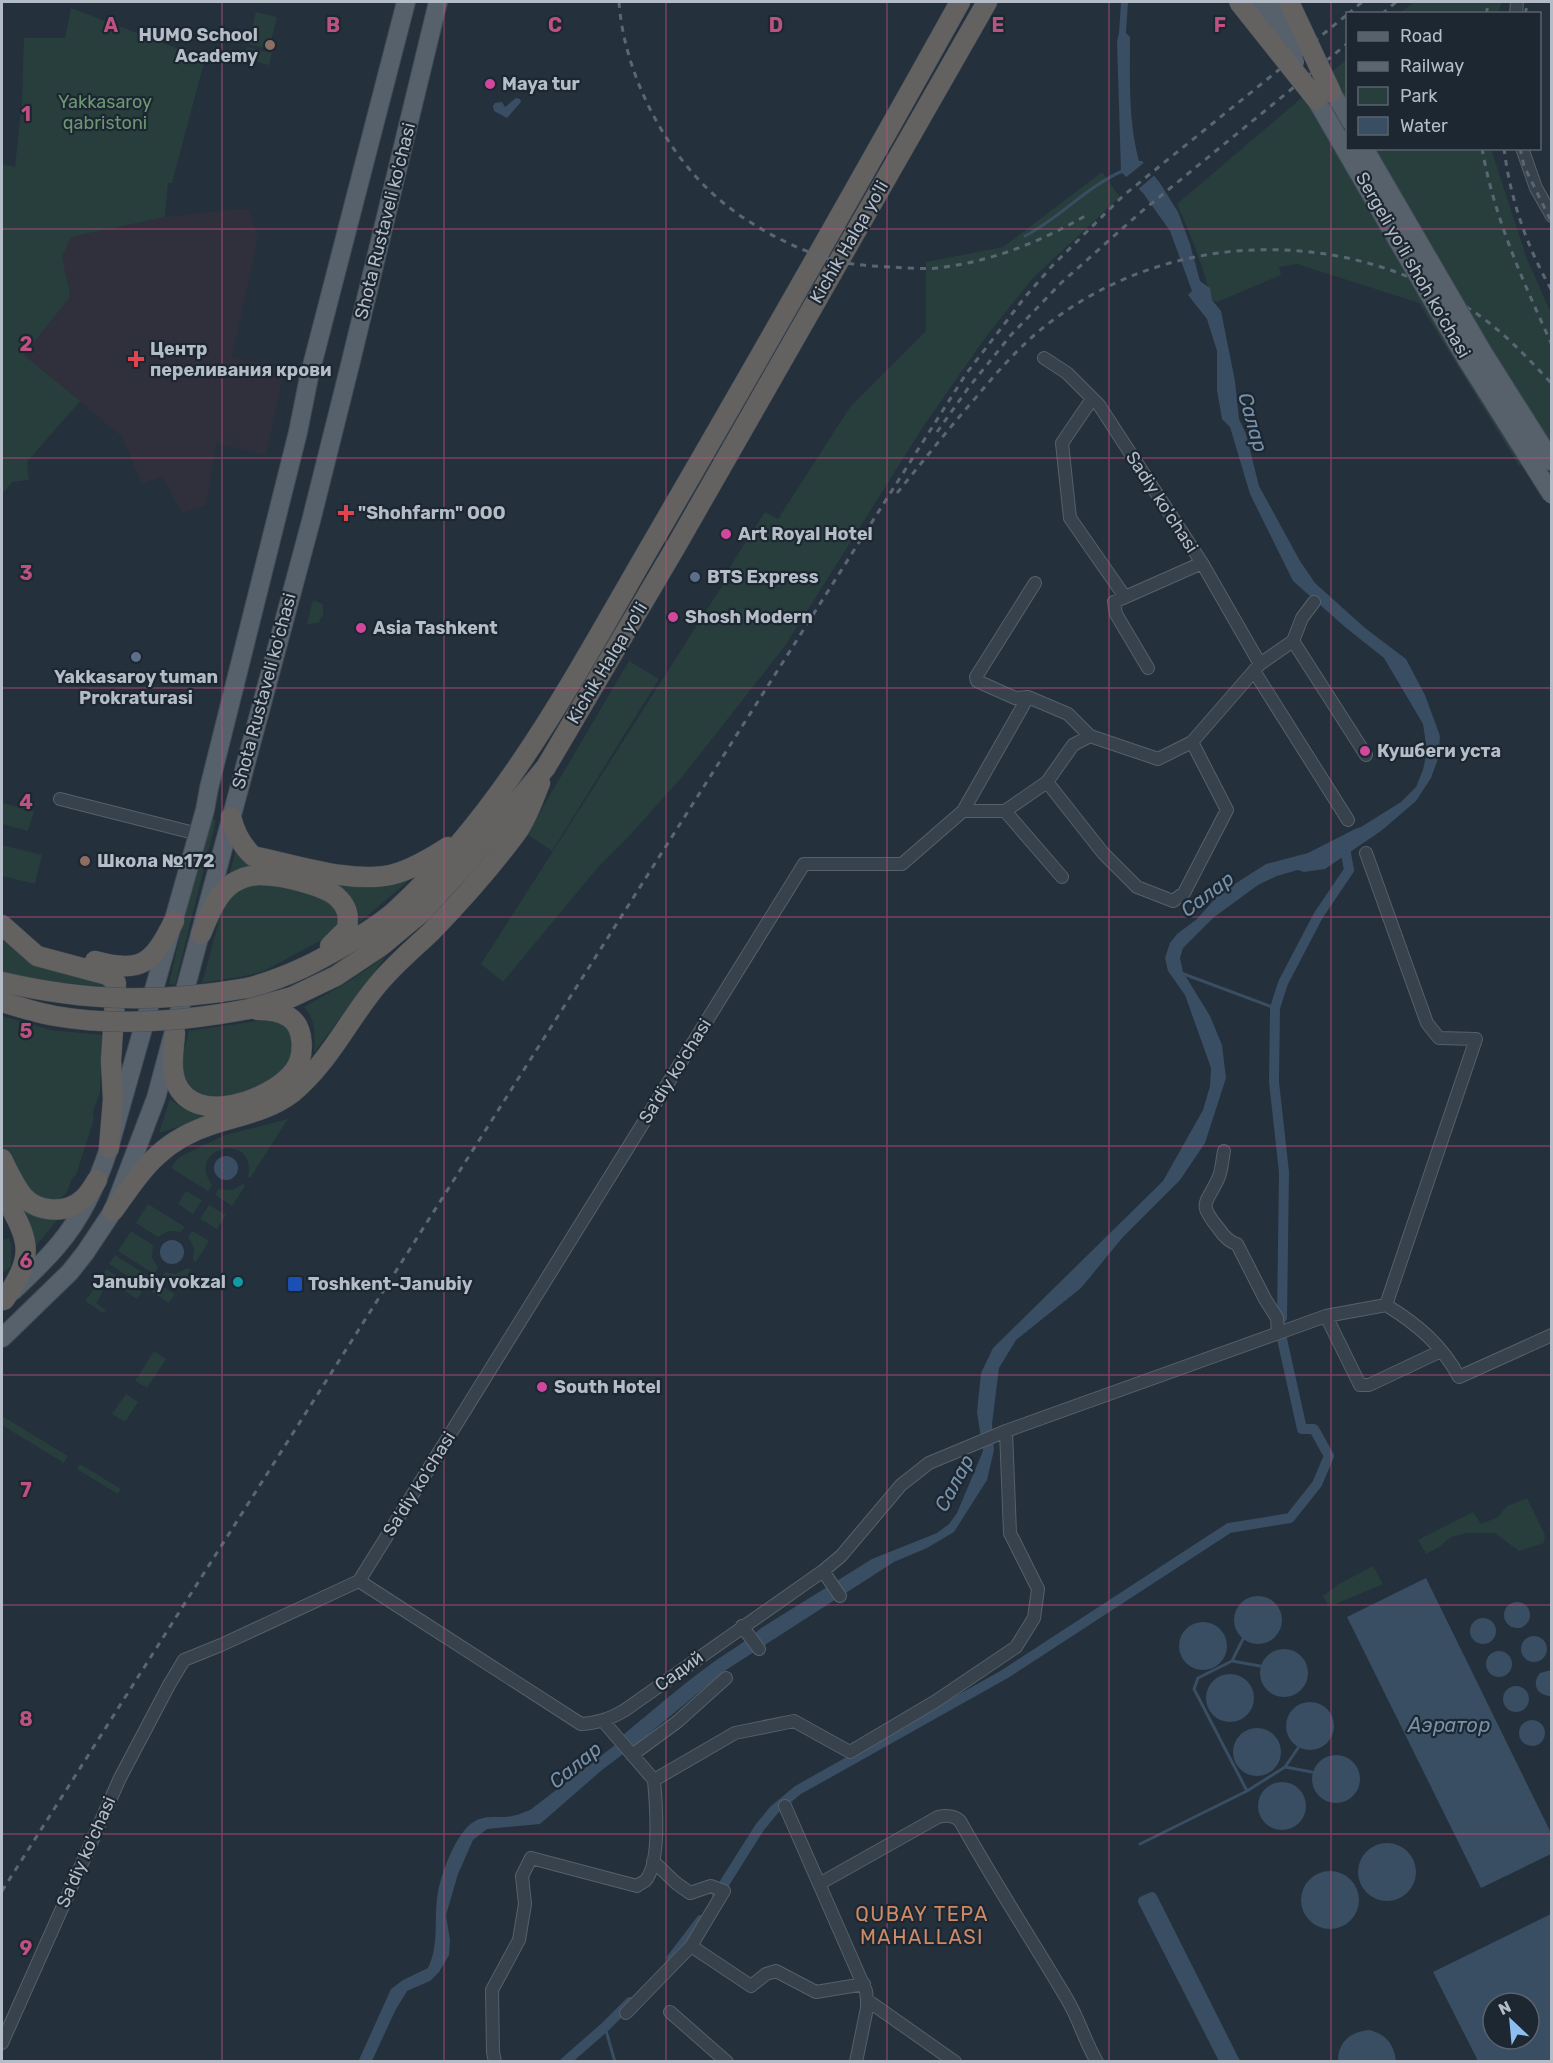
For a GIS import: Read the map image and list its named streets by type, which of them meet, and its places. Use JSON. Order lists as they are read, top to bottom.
{
  "streets": {
    "highway": ["Kichik Halqa yo'li"],
    "main road": ["Shota Rustaveli ko'chasi", "Sergeli yo‘li shoh ko‘chasi"],
    "street": ["Sadiy ko'chasi", "Sa'diy ko'chasi", "Садий"]
  },
  "districts": ["QUBAY TEPA MAHALLASI"],
  "water": ["Салар", "Аэратор"],
  "parks": ["Yakkasaroy qabristoni"],
  "places": {
    "other": [
      "HUMO School Academy",
      "Maya tur",
      "Art Royal Hotel",
      "BTS Express",
      "Shosh Modern",
      "Asia Tashkent",
      "Yakkasaroy tuman Prokraturasi",
      "Кушбеги уста",
      "Школа №172",
      "Janubiy vokzal",
      "South Hotel"
    ],
    "health": ["Центр переливания крови", "\"Shohfarm\" OOO"],
    "transit": ["Toshkent-Janubiy"]
  },
  "legend": [
    "Road",
    "Railway",
    "Park",
    "Water"
  ],
  "north": "top left",
  "grid": {
    "columns": [
      "A",
      "B",
      "C",
      "D",
      "E",
      "F"
    ],
    "rows": [
      "1",
      "2",
      "3",
      "4",
      "5",
      "6",
      "7",
      "8",
      "9"
    ]
  }
}
